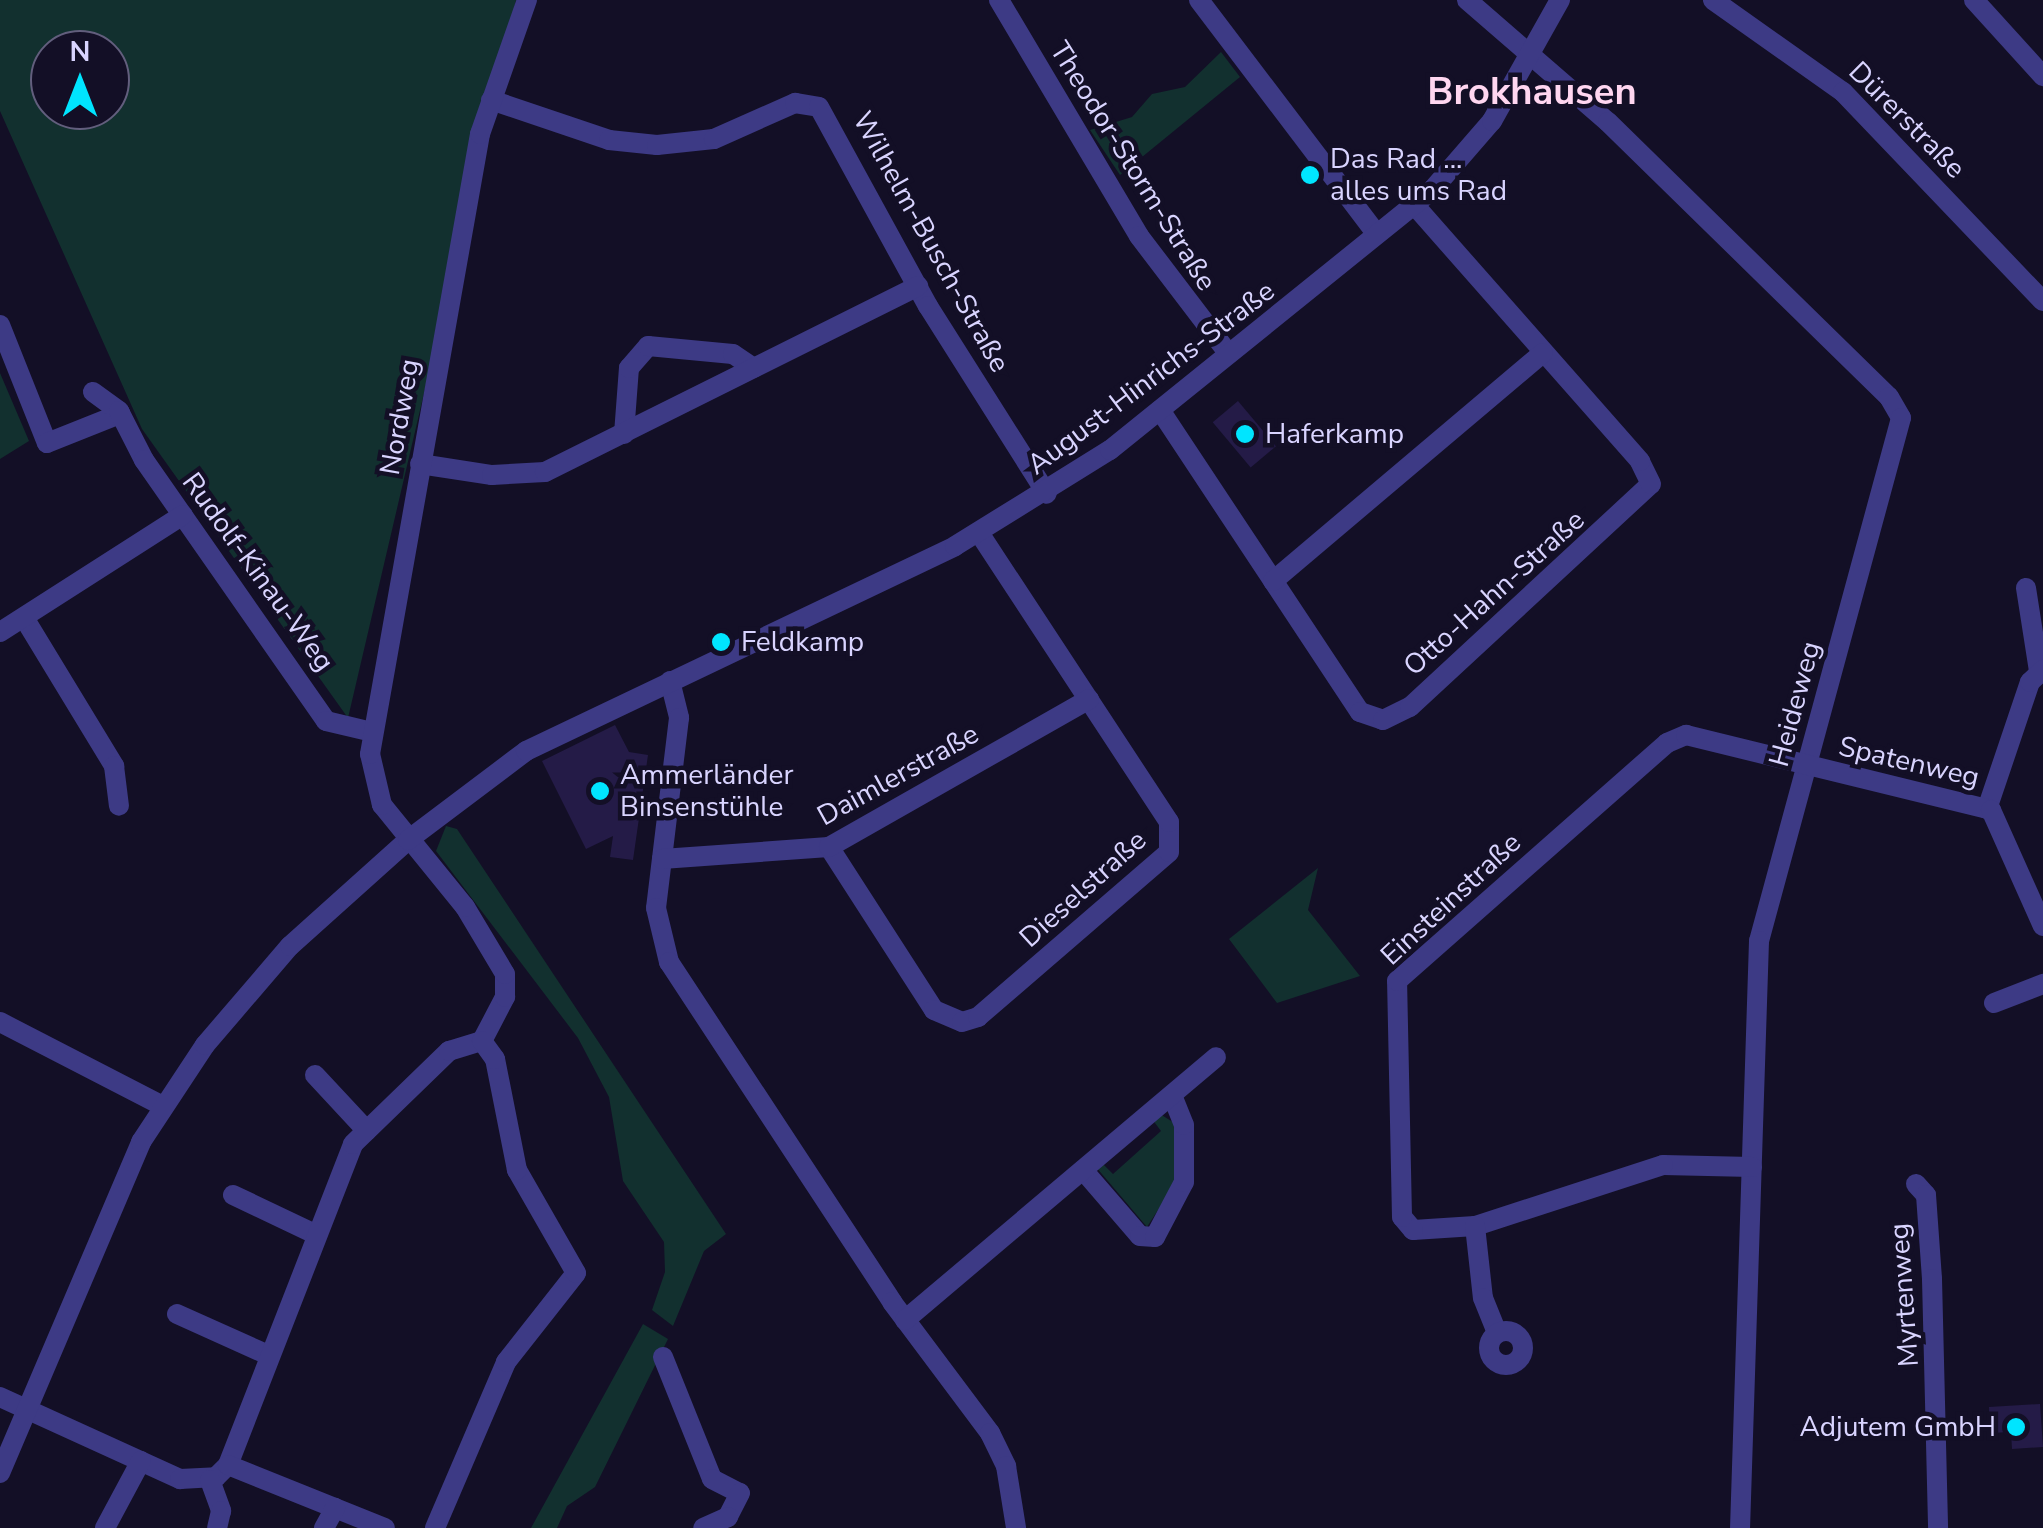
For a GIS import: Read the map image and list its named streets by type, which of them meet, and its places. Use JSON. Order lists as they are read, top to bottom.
{
  "streets": {
    "street": [
      "Dürerstraße",
      "Theodor-Storm-Straße",
      "Wilhelm-Busch-Straße",
      "August-Hinrichs-Straße",
      "Nordweg",
      "Rudolf-Kinau-Weg",
      "Otto-Hahn-Straße",
      "Heideweg",
      "Spatenweg",
      "Daimlerstraße",
      "Dieselstraße",
      "Einsteinstraße",
      "Myrtenweg"
    ]
  },
  "crossings": [
    ["Theodor-Storm-Straße", "August-Hinrichs-Straße"],
    ["Wilhelm-Busch-Straße", "August-Hinrichs-Straße"],
    ["Wilhelm-Busch-Straße", "Nordweg"],
    ["August-Hinrichs-Straße", "Nordweg"],
    ["August-Hinrichs-Straße", "Otto-Hahn-Straße"],
    ["August-Hinrichs-Straße", "Heideweg"],
    ["August-Hinrichs-Straße", "Dieselstraße"],
    ["Nordweg", "Rudolf-Kinau-Weg"],
    ["Heideweg", "Spatenweg"],
    ["Heideweg", "Einsteinstraße"],
    ["Spatenweg", "Einsteinstraße"],
    ["Daimlerstraße", "Dieselstraße"]
  ],
  "districts": ["Brokhausen"],
  "places": [
    "Das Rad ... alles ums Rad",
    "Haferkamp",
    "Feldkamp",
    "Ammerländer Binsenstühle",
    "Adjutem GmbH"
  ],
  "north": "top"
}
